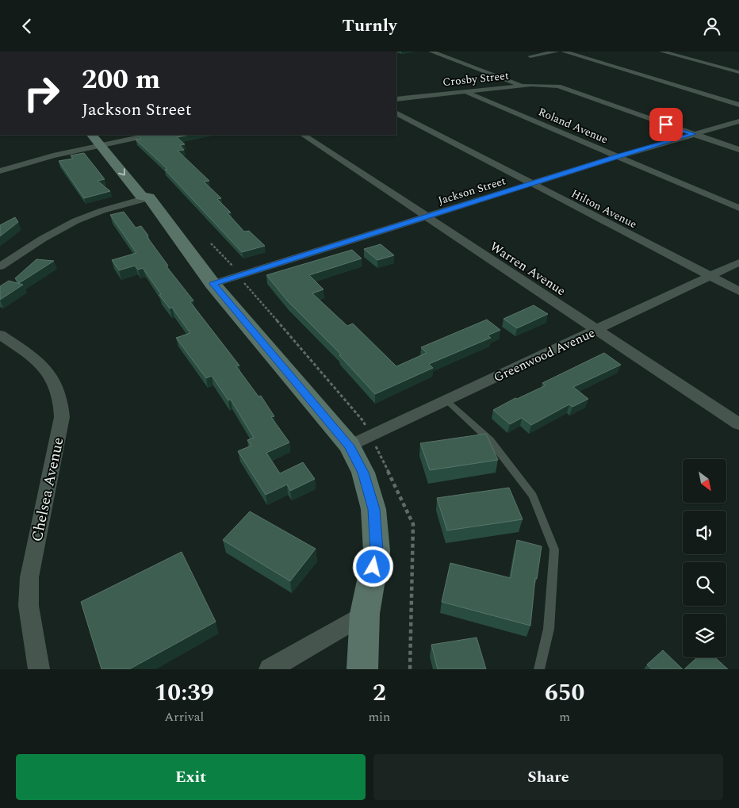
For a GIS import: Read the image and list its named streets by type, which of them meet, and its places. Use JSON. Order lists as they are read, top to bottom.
{
  "streets": {
    "street": [
      "Crosby Street",
      "Roland Avenue",
      "Jackson Street",
      "Hilton Avenue",
      "Warren Avenue",
      "Greenwood Avenue",
      "Chelsea Avenue"
    ]
  },
  "crossings": [
    ["Crosby Street", "Roland Avenue"],
    ["Crosby Street", "Jackson Street"],
    ["Roland Avenue", "Jackson Street"],
    ["Jackson Street", "Hilton Avenue"],
    ["Jackson Street", "Warren Avenue"],
    ["Hilton Avenue", "Greenwood Avenue"],
    ["Warren Avenue", "Greenwood Avenue"]
  ],
  "north": "bottom right",
  "page": {
    "header": "Turnly",
    "turn": ["200 m", "Jackson Street"],
    "eta": [
      "10:39",
      "Arrival",
      "2",
      "min",
      "650",
      "m"
    ],
    "buttons": ["Exit", "Share"]
  }
}
